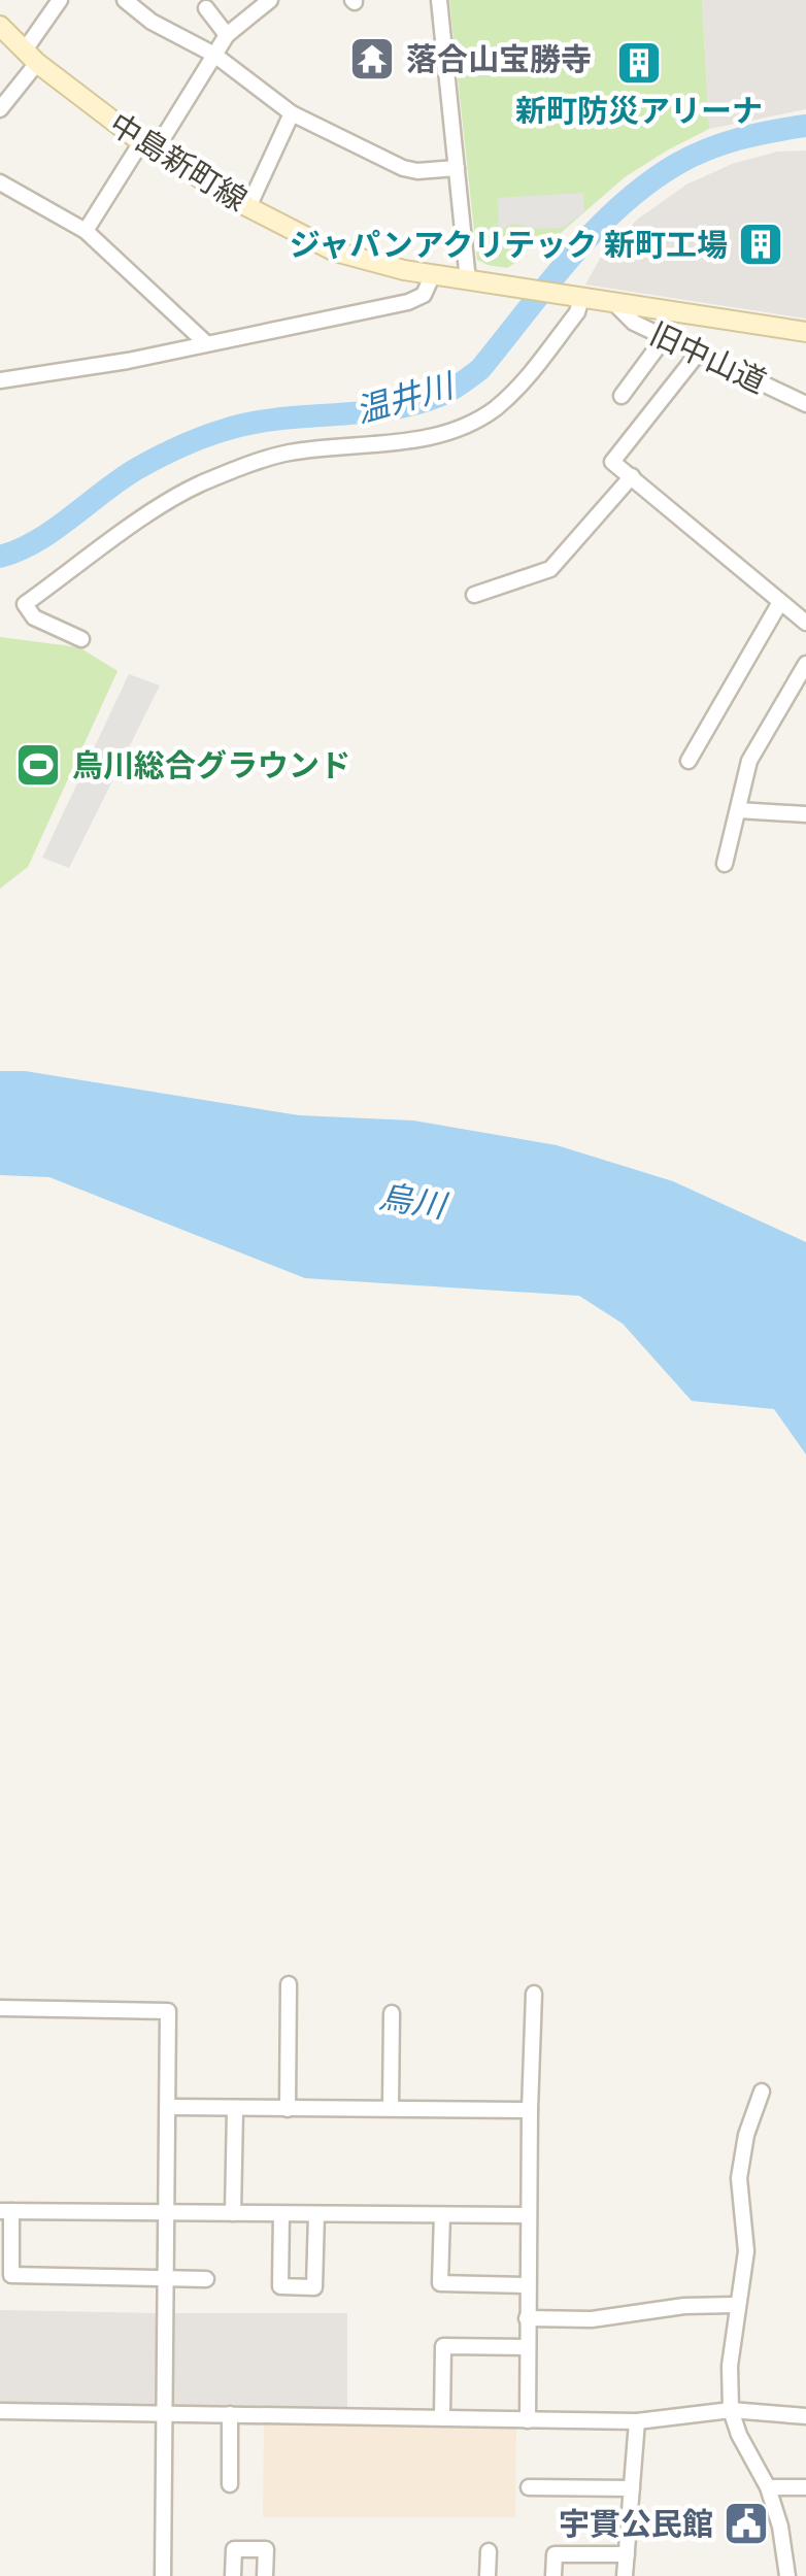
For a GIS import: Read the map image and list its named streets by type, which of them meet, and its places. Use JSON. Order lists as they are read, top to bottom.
{
  "streets": {
    "main road": ["中島新町線"],
    "street": ["旧中山道"]
  },
  "crossings": [
    ["中島新町線", "旧中山道"]
  ],
  "water": ["温井川", "烏川"],
  "places": {
    "temple": ["落合山宝勝寺"],
    "building": ["新町防災アリーナ", "ジャパンアクリテック 新町工場"],
    "sports": ["烏川総合グラウンド"],
    "public building": ["宇貫公民館"]
  }
}
